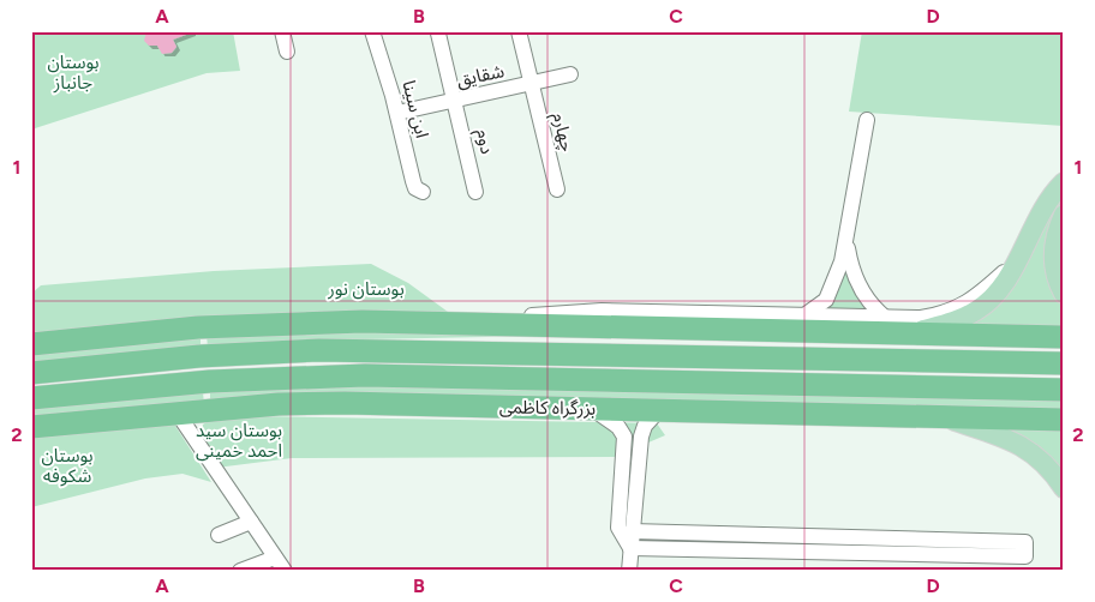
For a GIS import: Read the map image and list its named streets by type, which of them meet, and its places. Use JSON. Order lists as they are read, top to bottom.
{
  "streets": {
    "highway": ["بزرگراه کاظمی"],
    "street": [
      "شقایق",
      "ابن سینا",
      "چهارم",
      "دوم"
    ]
  },
  "crossings": [
    ["شقایق", "ابن سینا"],
    ["شقایق", "چهارم"],
    ["شقایق", "دوم"]
  ],
  "parks": [
    "بوستان جانباز",
    "بوستان نور",
    "بوستان سید احمد خمینی",
    "بوستان شکوفه"
  ],
  "grid": {
    "columns": [
      "A",
      "B",
      "C",
      "D"
    ],
    "rows": ["1", "2"]
  }
}
